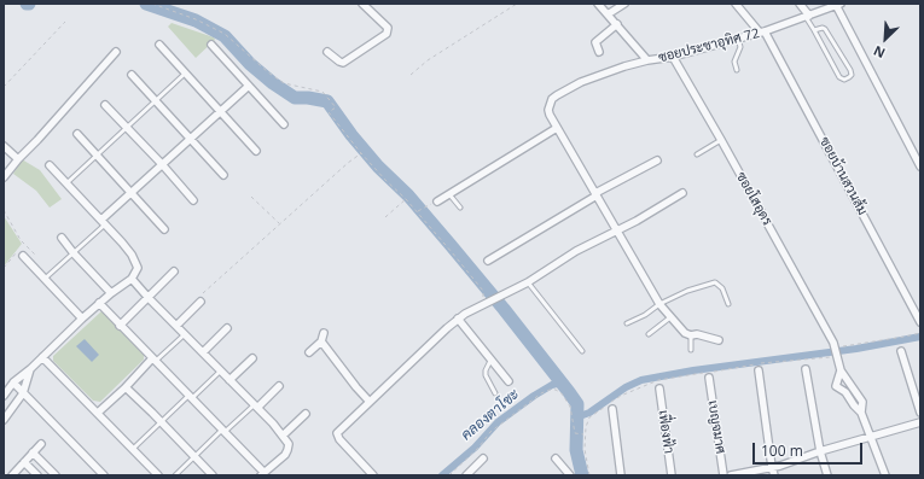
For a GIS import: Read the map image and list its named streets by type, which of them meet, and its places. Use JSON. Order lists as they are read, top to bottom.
{
  "streets": {
    "street": [
      "ซอยประชาอุทิศ 72",
      "ซอยบ้านสวนส้ม",
      "ซอยโสอุดร",
      "เบญจมาศ",
      "เฟื่องฟ้า"
    ]
  },
  "crossings": [
    ["ซอยประชาอุทิศ 72", "ซอยบ้านสวนส้ม"],
    ["ซอยประชาอุทิศ 72", "ซอยโสอุดร"]
  ],
  "water": ["คลองตาโซะ"],
  "scale_bar": "100 m",
  "north": "bottom left"
}
